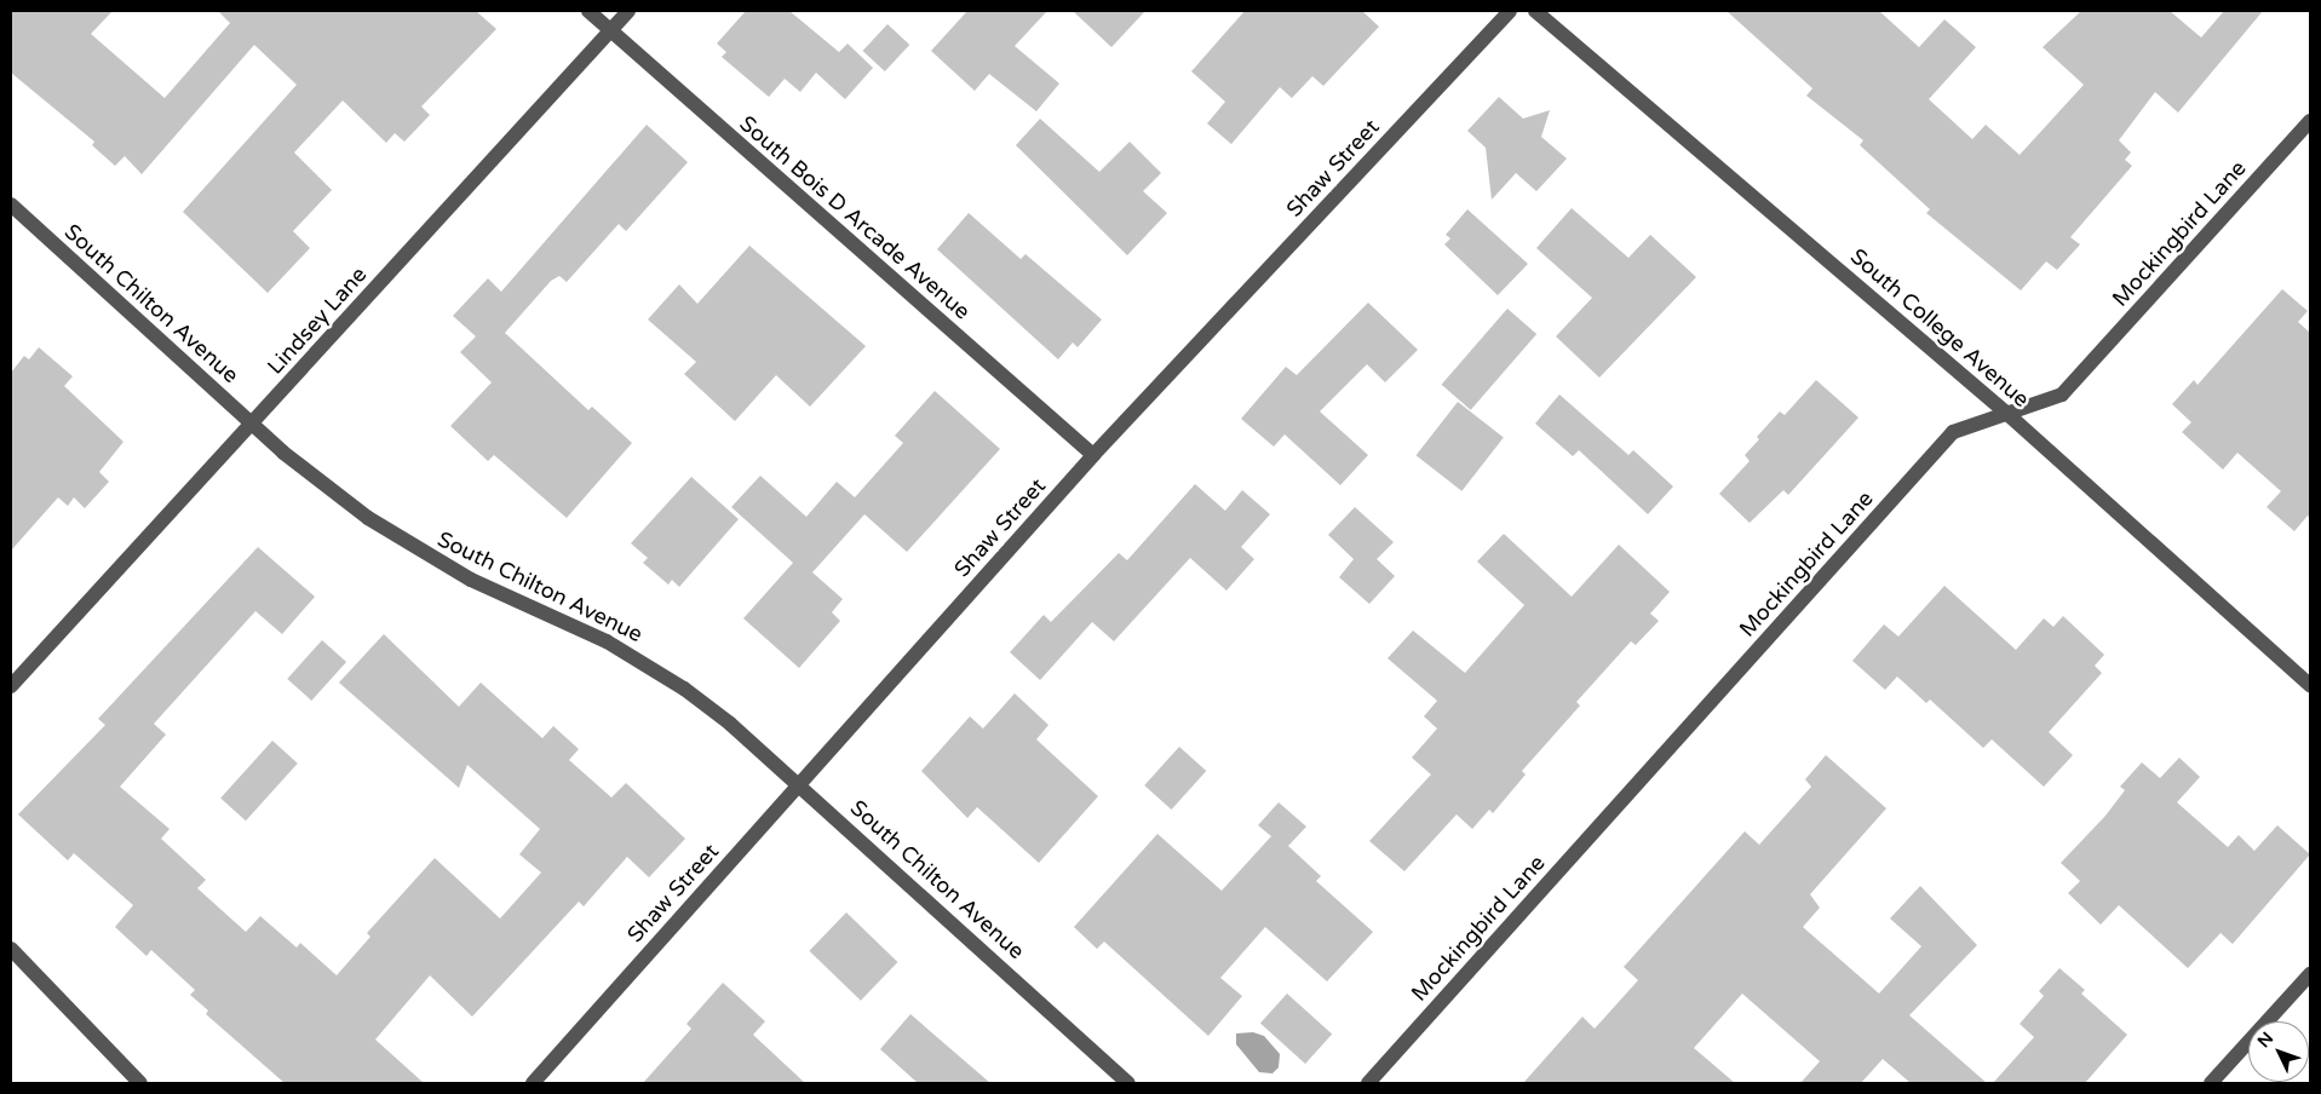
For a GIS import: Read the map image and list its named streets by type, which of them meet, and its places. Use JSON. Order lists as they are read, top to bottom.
{
  "streets": {
    "street": [
      "Shaw Street",
      "South Bois D Arcade Avenue",
      "Mockingbird Lane",
      "South Chilton Avenue",
      "Lindsey Lane",
      "South College Avenue"
    ]
  },
  "crossings": [
    ["Shaw Street", "South Bois D Arcade Avenue"],
    ["Shaw Street", "South Chilton Avenue"],
    ["South Bois D Arcade Avenue", "Lindsey Lane"],
    ["Mockingbird Lane", "South College Avenue"],
    ["South Chilton Avenue", "Lindsey Lane"]
  ],
  "north": "top left"
}
